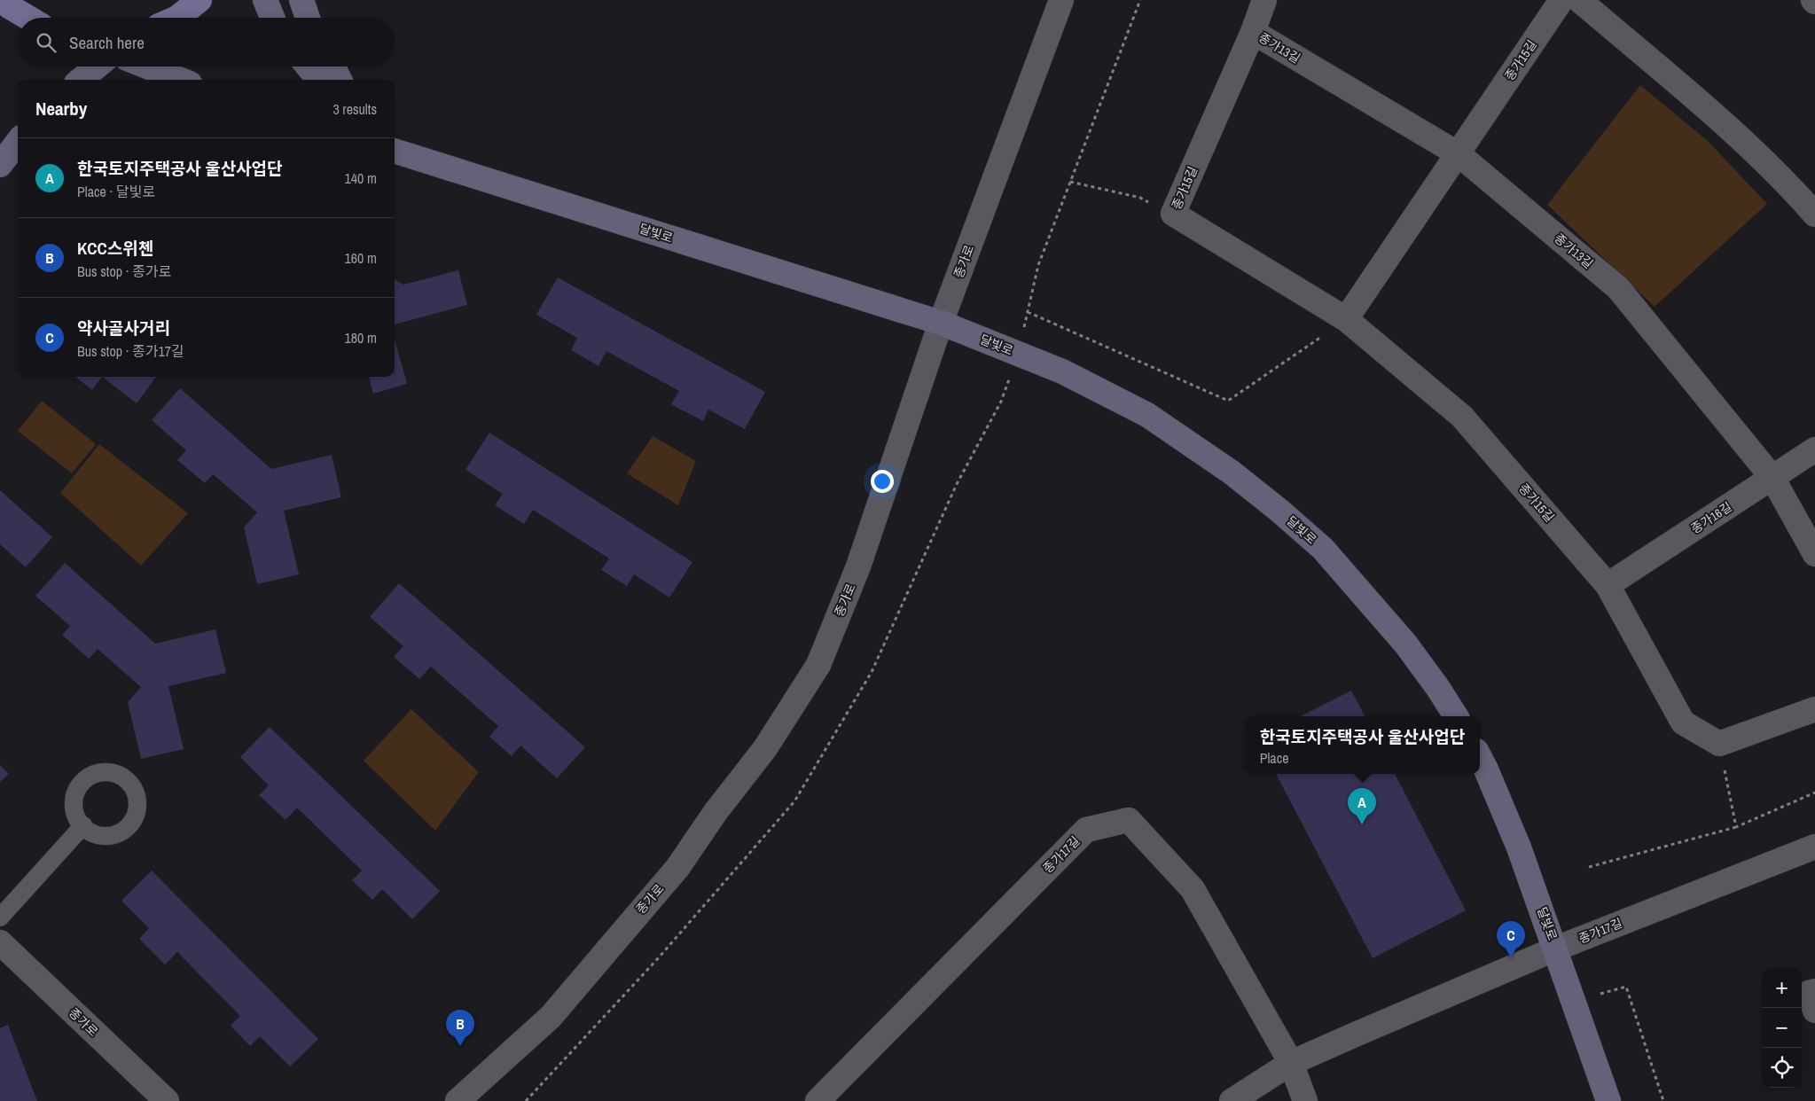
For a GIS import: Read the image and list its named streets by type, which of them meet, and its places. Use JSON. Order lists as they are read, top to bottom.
{
  "streets": {
    "main road": ["달빛로"],
    "street": [
      "종가13길",
      "종가15길",
      "종가로",
      "종가16길",
      "종가17길"
    ]
  },
  "crossings": [
    ["종가13길", "종가15길"],
    ["종가13길", "종가16길"],
    ["종가15길", "종가16길"],
    ["달빛로", "종가로"],
    ["달빛로", "종가17길"]
  ],
  "page": {
    "search": "Search here",
    "heading": ["Nearby", "3 results"],
    "list": [
      {
        "mark": "A",
        "name": "한국토지주택공사 울산사업단",
        "note": "Place · 달빛로",
        "value": "140 m"
      },
      {
        "mark": "B",
        "name": "KCC스위첸",
        "note": "Bus stop · 종가로",
        "value": "160 m"
      },
      {
        "mark": "C",
        "name": "약사골사거리",
        "note": "Bus stop · 종가17길",
        "value": "180 m"
      }
    ],
    "popup": ["한국토지주택공사 울산사업단", "Place"],
    "pins": ["A", "C", "B"],
    "map_buttons": ["+", "−"]
  }
}
